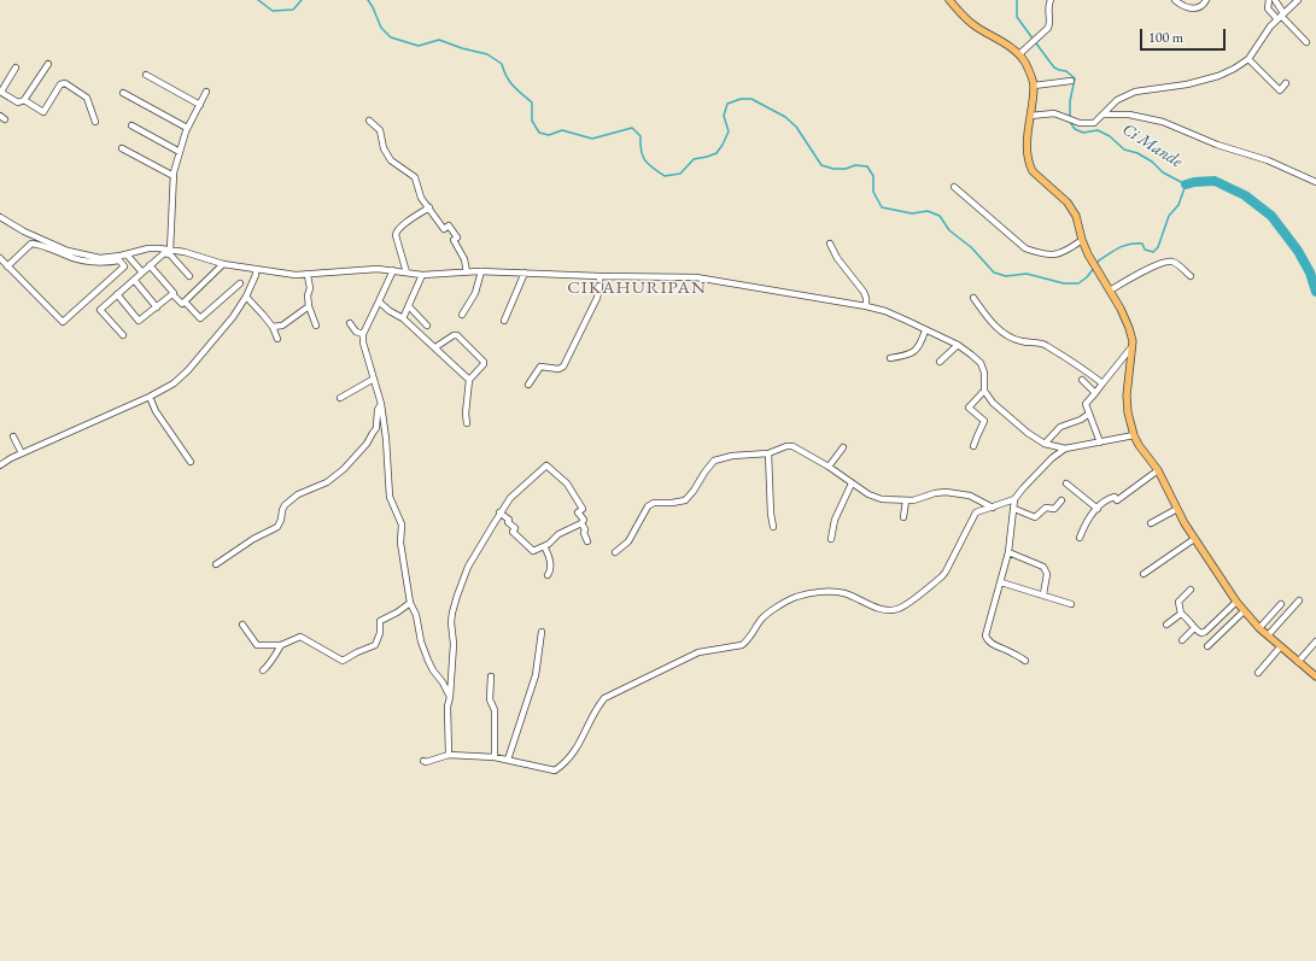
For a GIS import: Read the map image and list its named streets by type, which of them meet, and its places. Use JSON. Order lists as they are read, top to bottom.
{
  "districts": ["CIKAHURIPAN"],
  "water": ["Ci Mande"],
  "scale_bar": "100 m"
}
